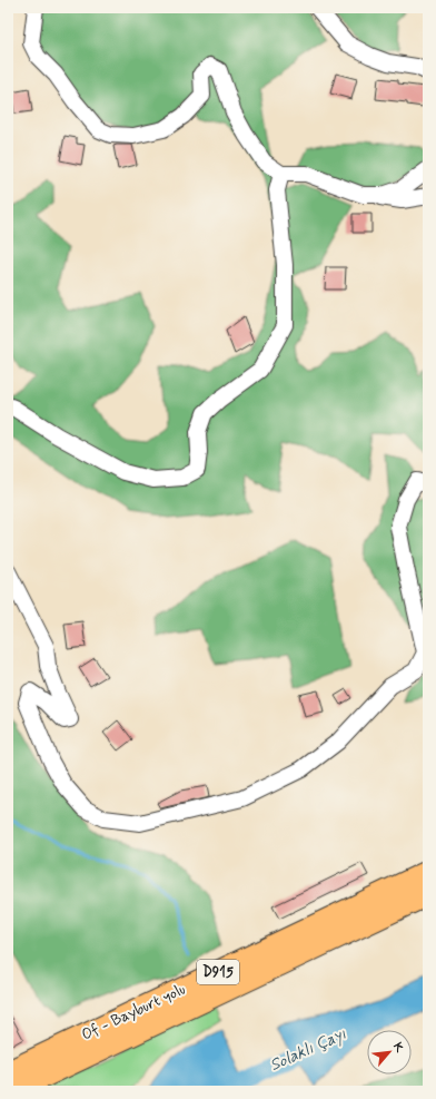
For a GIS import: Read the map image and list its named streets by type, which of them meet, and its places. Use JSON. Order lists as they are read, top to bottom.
{
  "streets": {
    "highway": ["D915", "Of - Bayburt yolu"]
  },
  "water": ["Solaklı Çayı"],
  "north": "top right"
}
